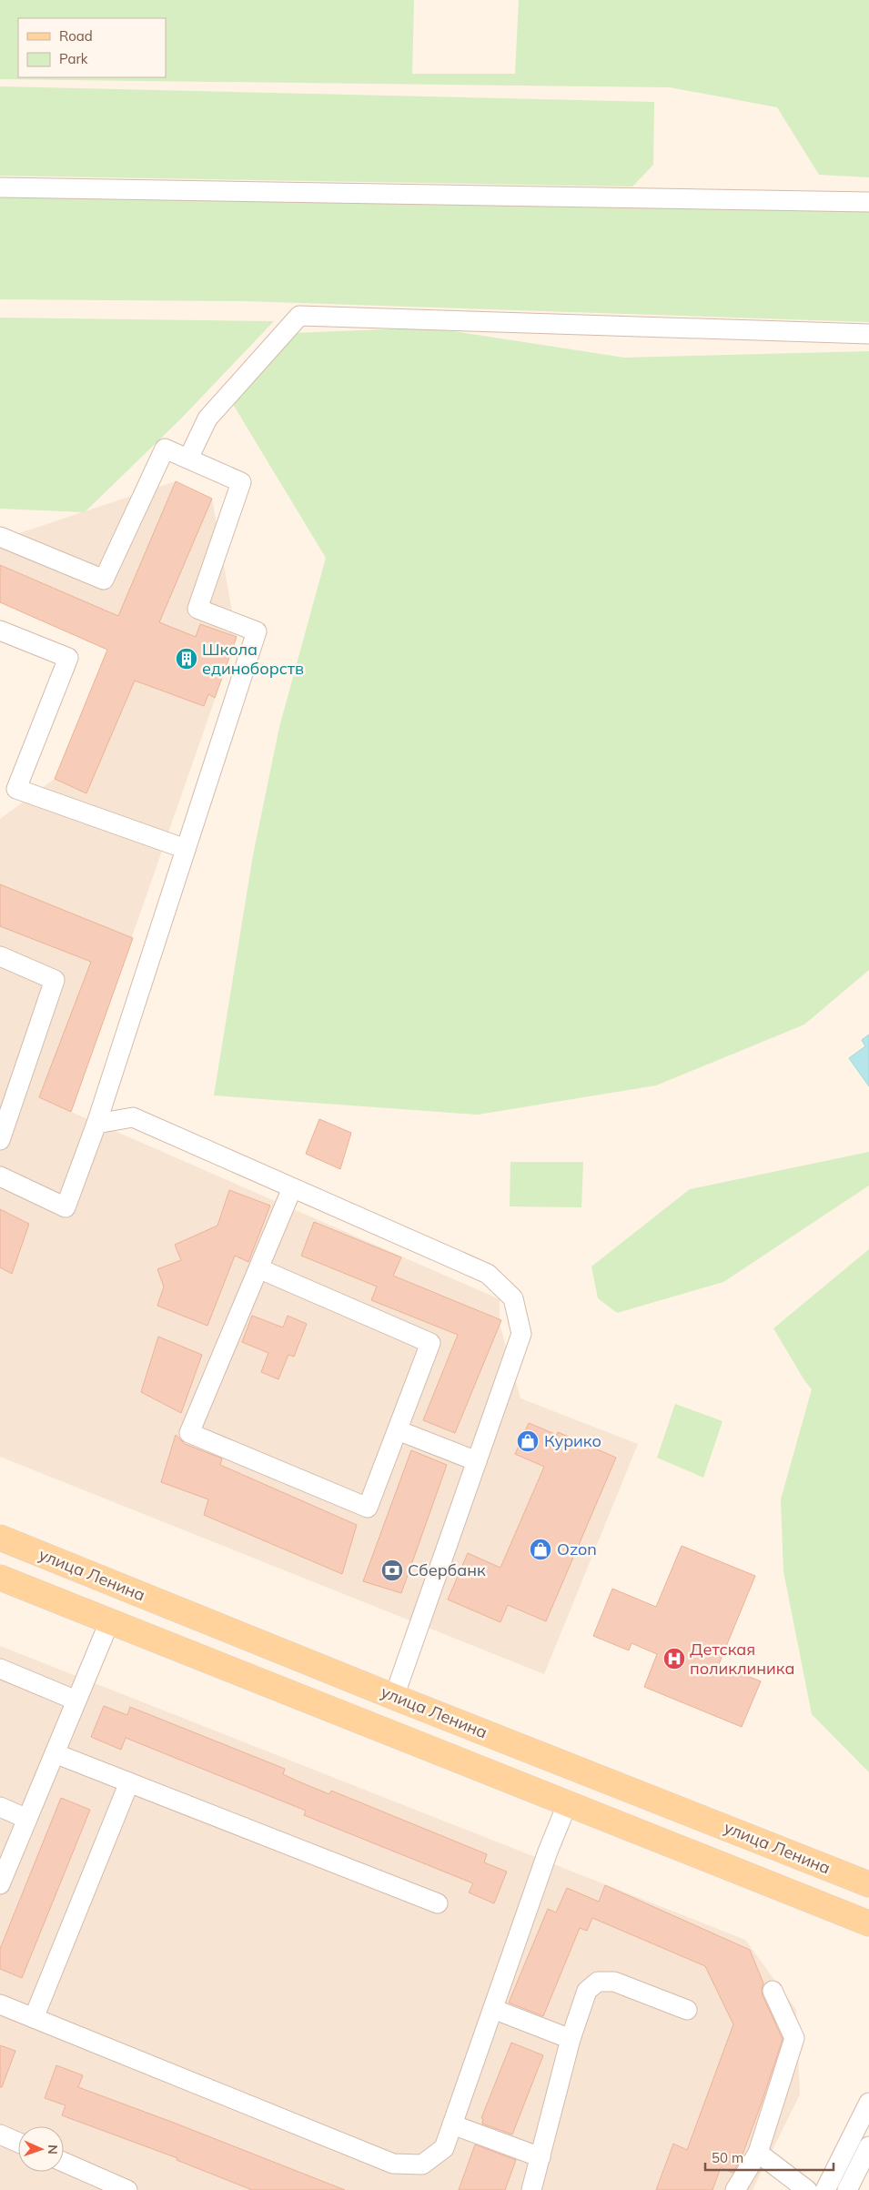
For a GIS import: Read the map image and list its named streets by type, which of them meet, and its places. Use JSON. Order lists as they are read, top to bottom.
{
  "streets": {
    "main road": ["улица Ленина"]
  },
  "places": {
    "building": ["Школа единоборств"],
    "shop": ["Курико", "Ozon"],
    "bank": ["Сбербанк"],
    "hospital": ["Детская поликлиника"]
  },
  "legend": ["Road", "Park"],
  "scale_bar": "50 m",
  "north": "right"
}
